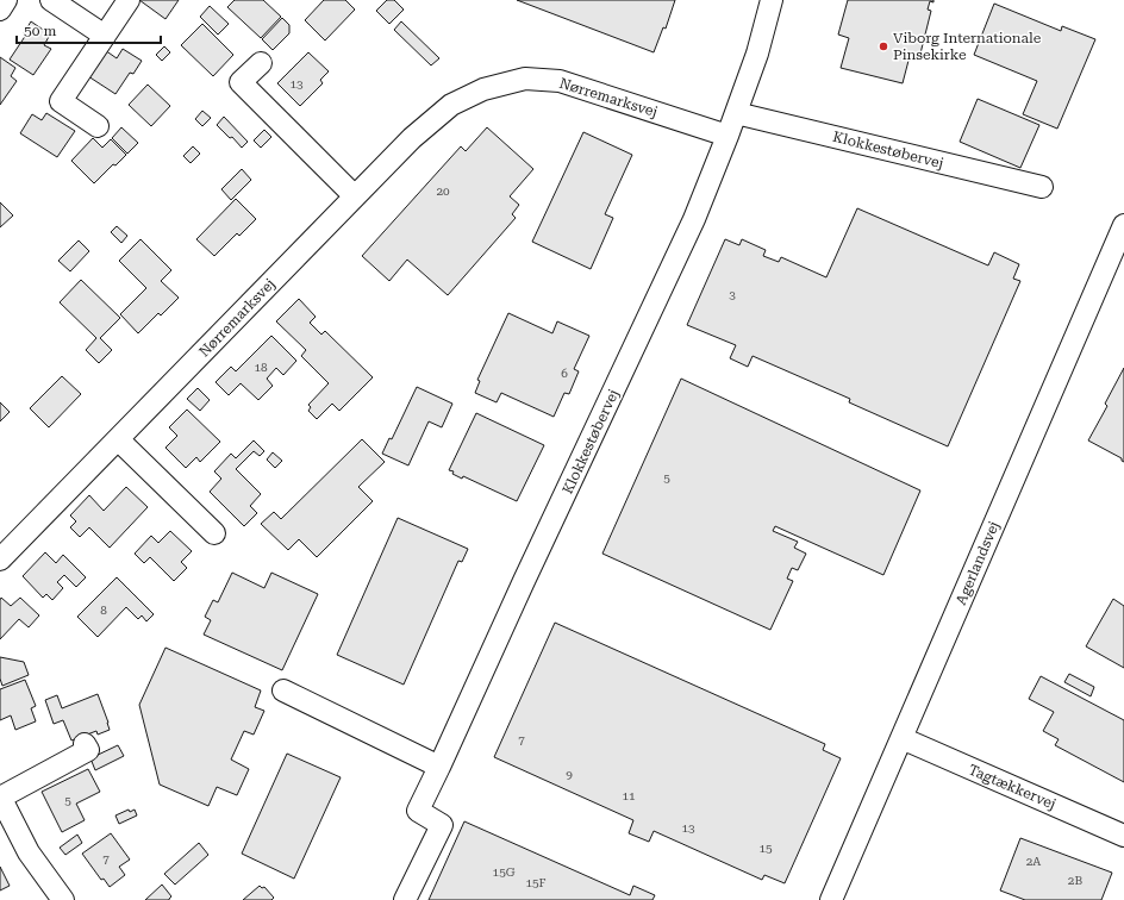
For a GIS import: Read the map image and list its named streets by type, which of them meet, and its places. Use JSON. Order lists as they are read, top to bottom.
{
  "streets": {
    "street": [
      "Nørremarksvej",
      "Klokkestøbervej",
      "Agerlandsvej",
      "Tagtækkervej"
    ]
  },
  "crossings": [
    ["Nørremarksvej", "Klokkestøbervej"],
    ["Agerlandsvej", "Tagtækkervej"]
  ],
  "places": ["Viborg Internationale Pinsekirke"],
  "house_numbers": [
    "13",
    "20",
    "3",
    "18",
    "6",
    "5",
    "8",
    "7",
    "9",
    "11",
    "5",
    "13",
    "15",
    "7",
    "2A",
    "15G",
    "2B",
    "15F"
  ],
  "scale_bar": "50 m"
}
